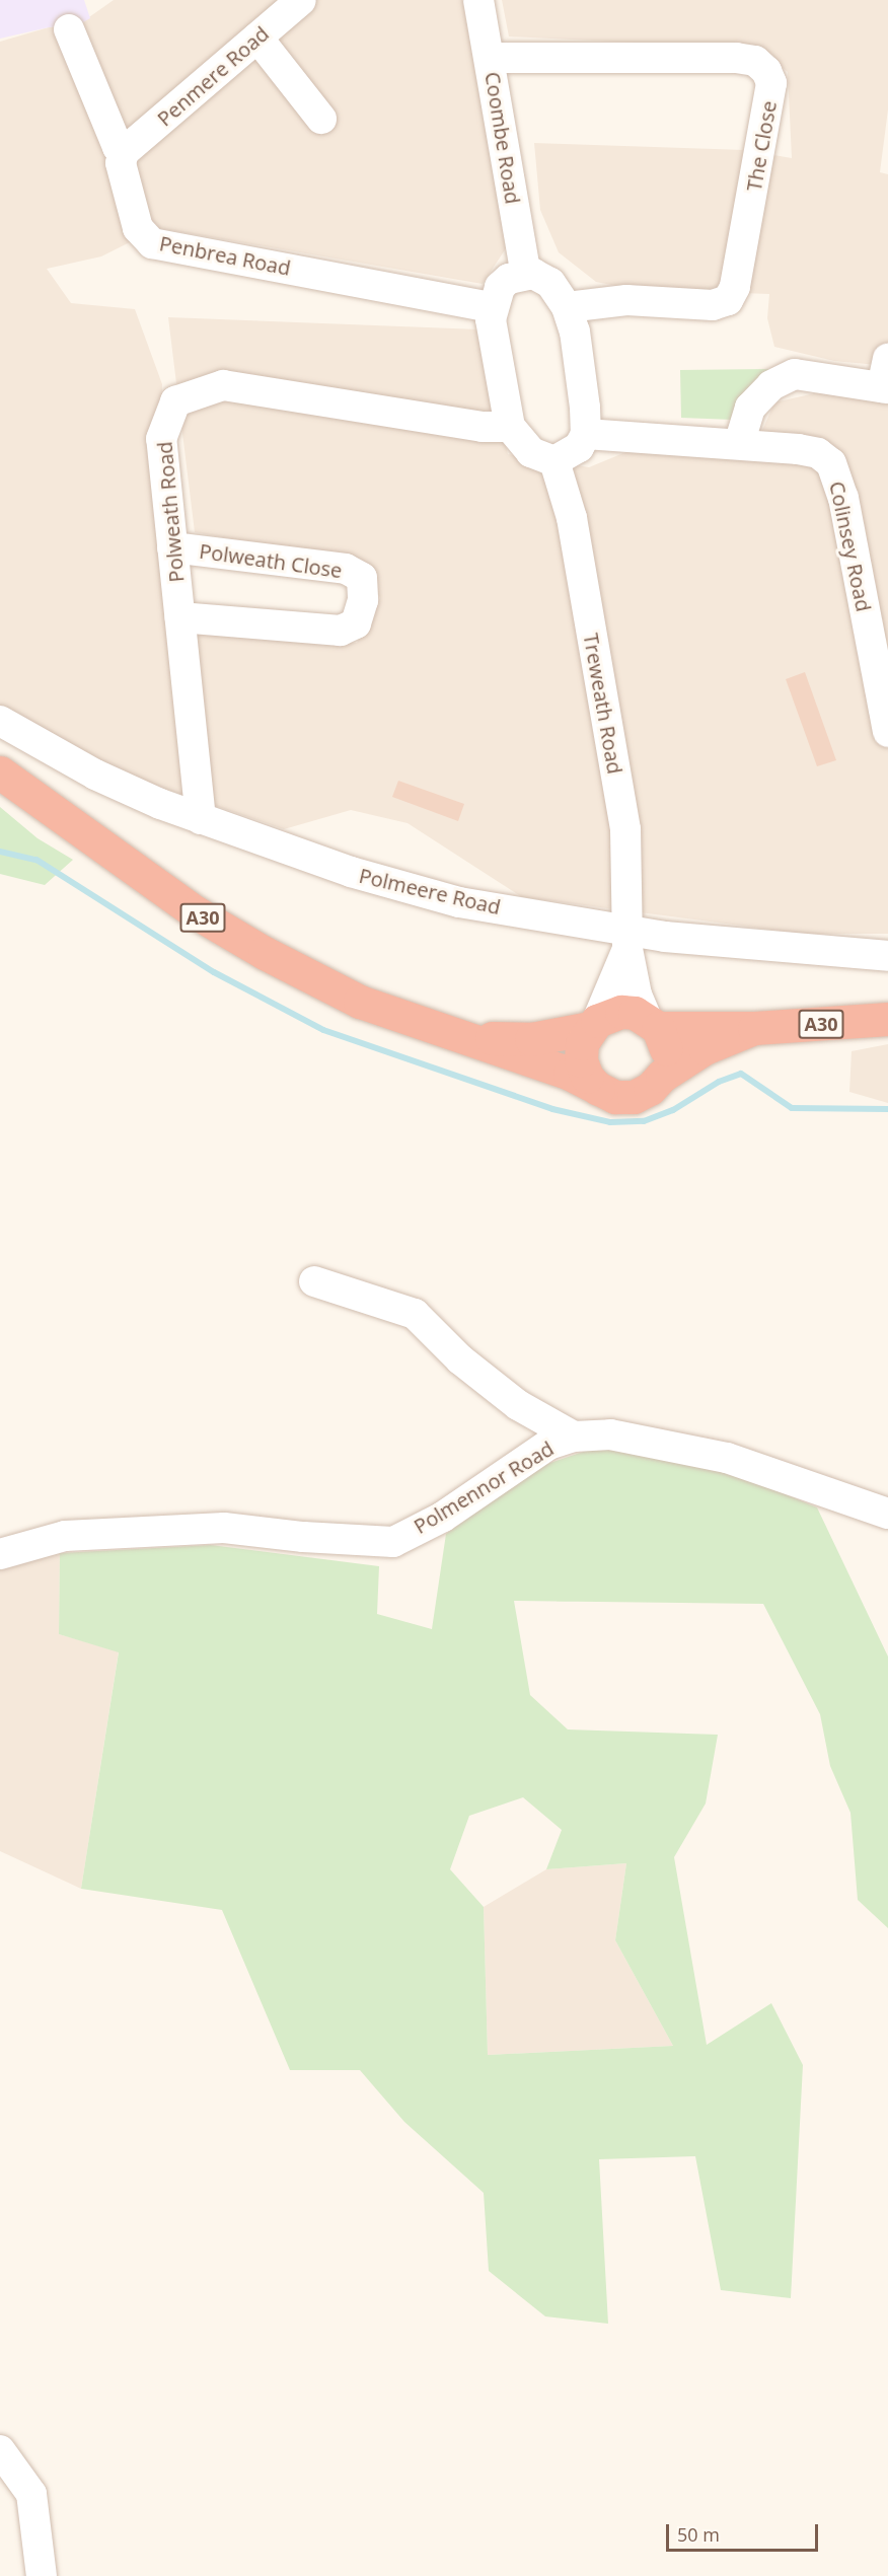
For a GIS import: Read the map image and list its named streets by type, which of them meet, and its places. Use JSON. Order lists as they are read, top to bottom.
{
  "streets": {
    "highway": ["A30"],
    "street": [
      "Penmere Road",
      "Coombe Road",
      "The Close",
      "Penbrea Road",
      "Polweath Road",
      "Colinsey Road",
      "Polweath Close",
      "Treweath Road",
      "Polmeere Road",
      "Polmennor Road"
    ]
  },
  "crossings": [
    ["Penmere Road", "Penbrea Road"],
    ["Coombe Road", "The Close"],
    ["Polweath Road", "Polweath Close"],
    ["Polweath Road", "Polmeere Road"],
    ["Treweath Road", "Polmeere Road"],
    ["Treweath Road", "A30"]
  ],
  "scale_bar": "50 m"
}
